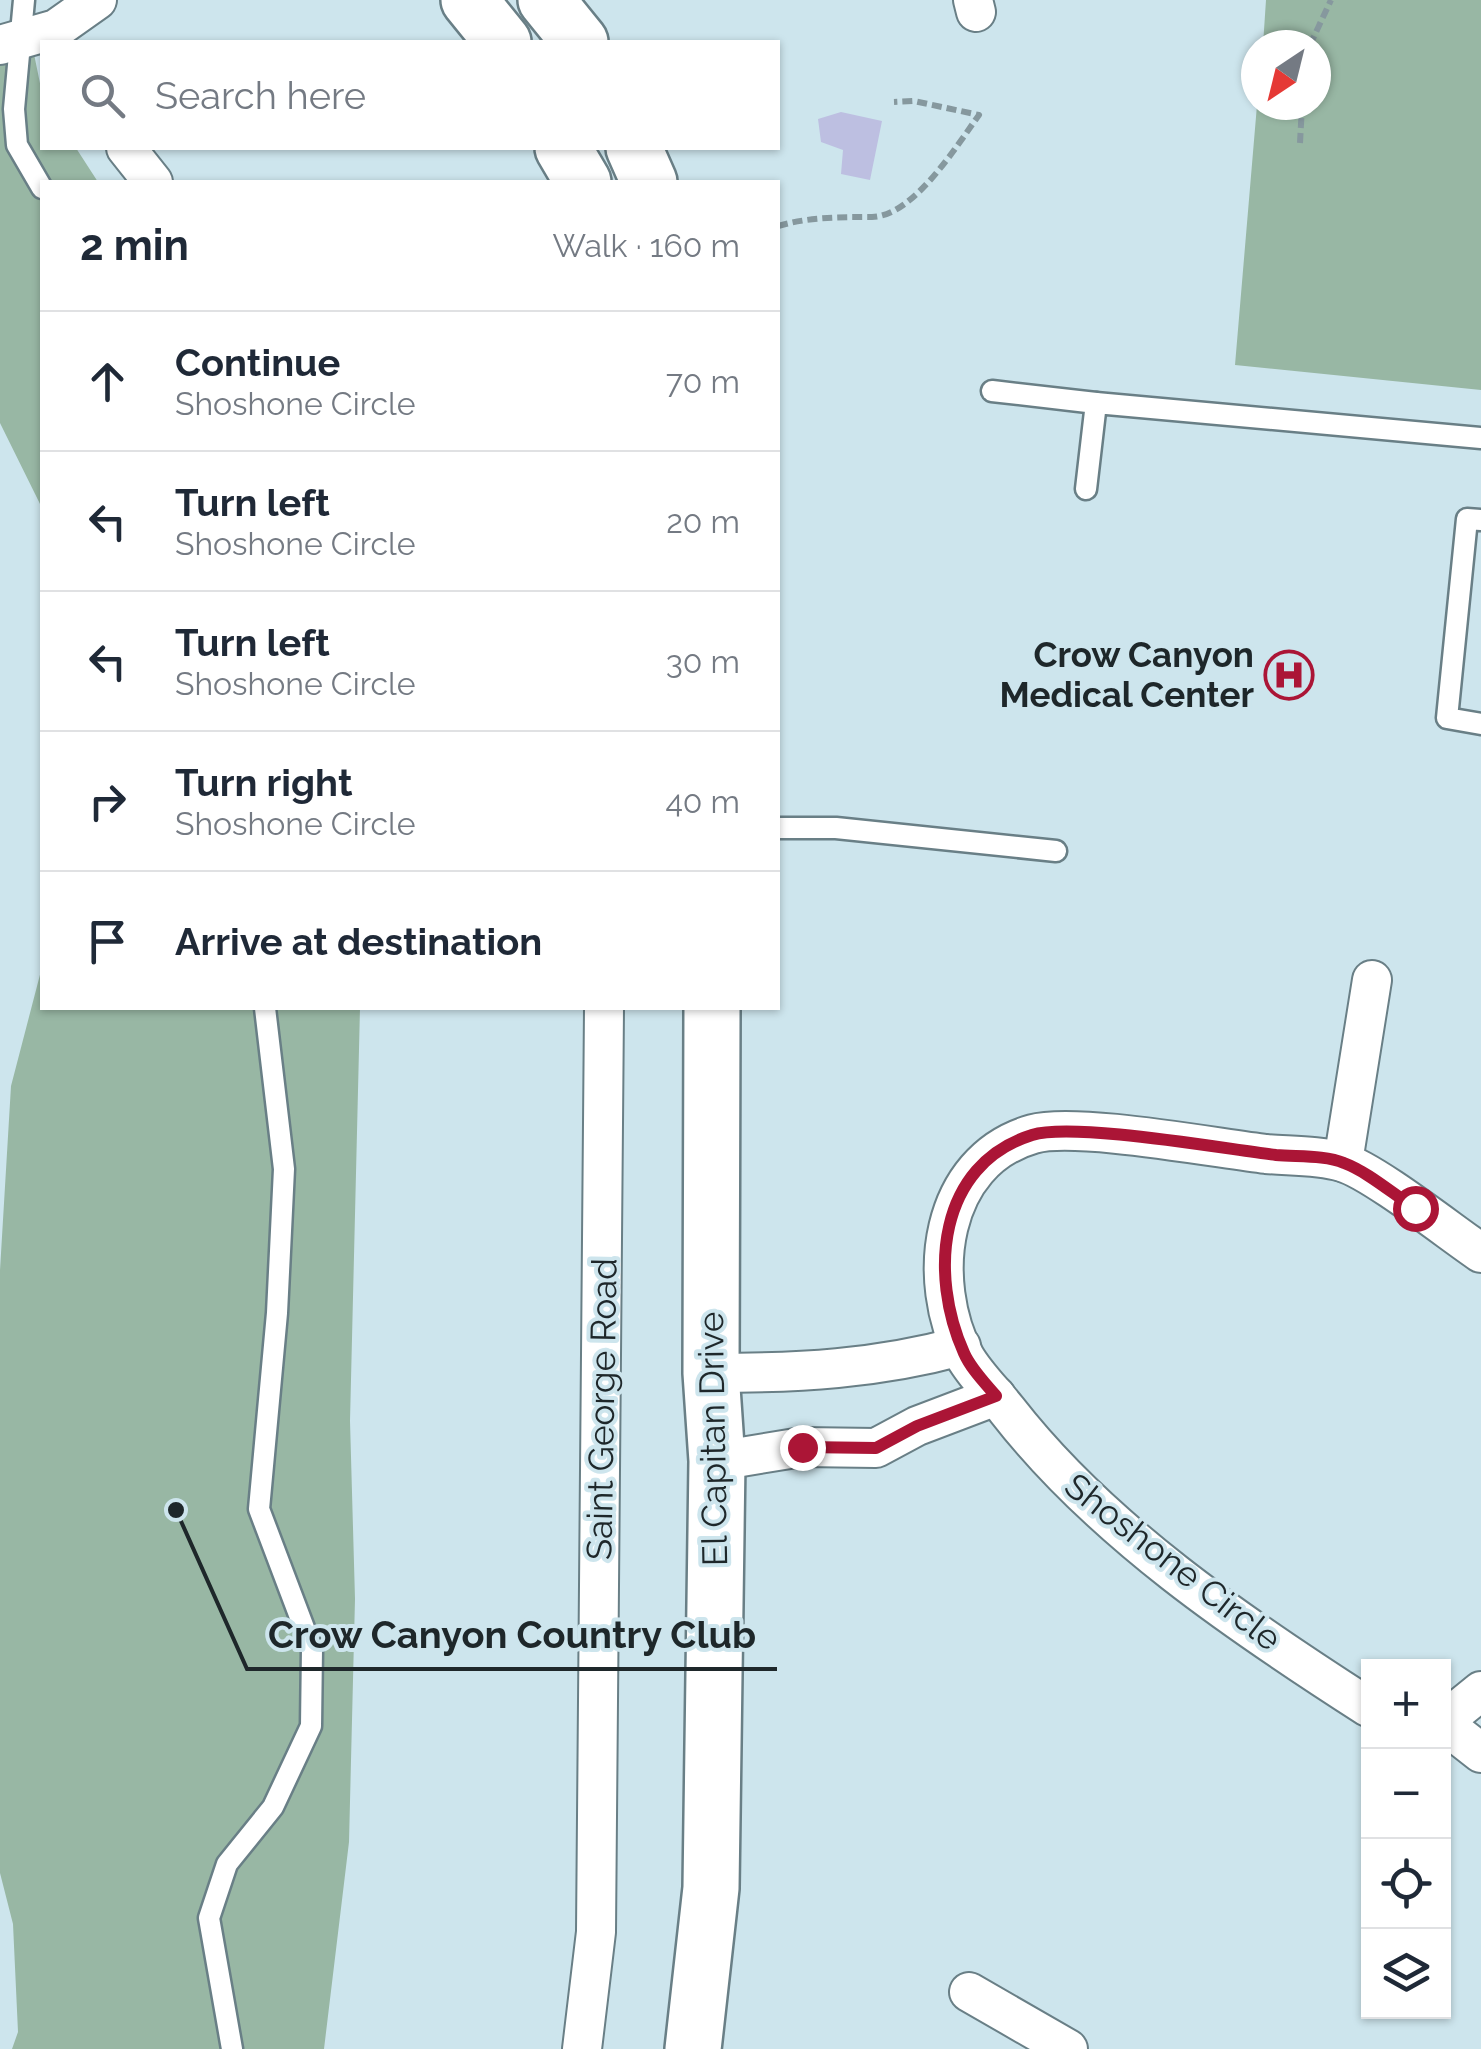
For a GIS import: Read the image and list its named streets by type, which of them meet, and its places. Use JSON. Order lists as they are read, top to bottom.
{
  "streets": {
    "street": ["Saint George Road", "El Capitan Drive", "Shoshone Circle"]
  },
  "places": {
    "hospital": ["Crow Canyon Medical Center"],
    "other": ["Crow Canyon Country Club"]
  },
  "north": "bottom left",
  "page": {
    "search": "Search here",
    "heading": ["2 min", "Walk · 160 m"],
    "list": [
      ["Continue", "Shoshone Circle", "70 m"],
      ["Turn left", "Shoshone Circle", "20 m"],
      ["Turn left", "Shoshone Circle", "30 m"],
      ["Turn right", "Shoshone Circle", "40 m"],
      "Arrive at destination"
    ],
    "map_buttons": ["+", "−"]
  }
}
